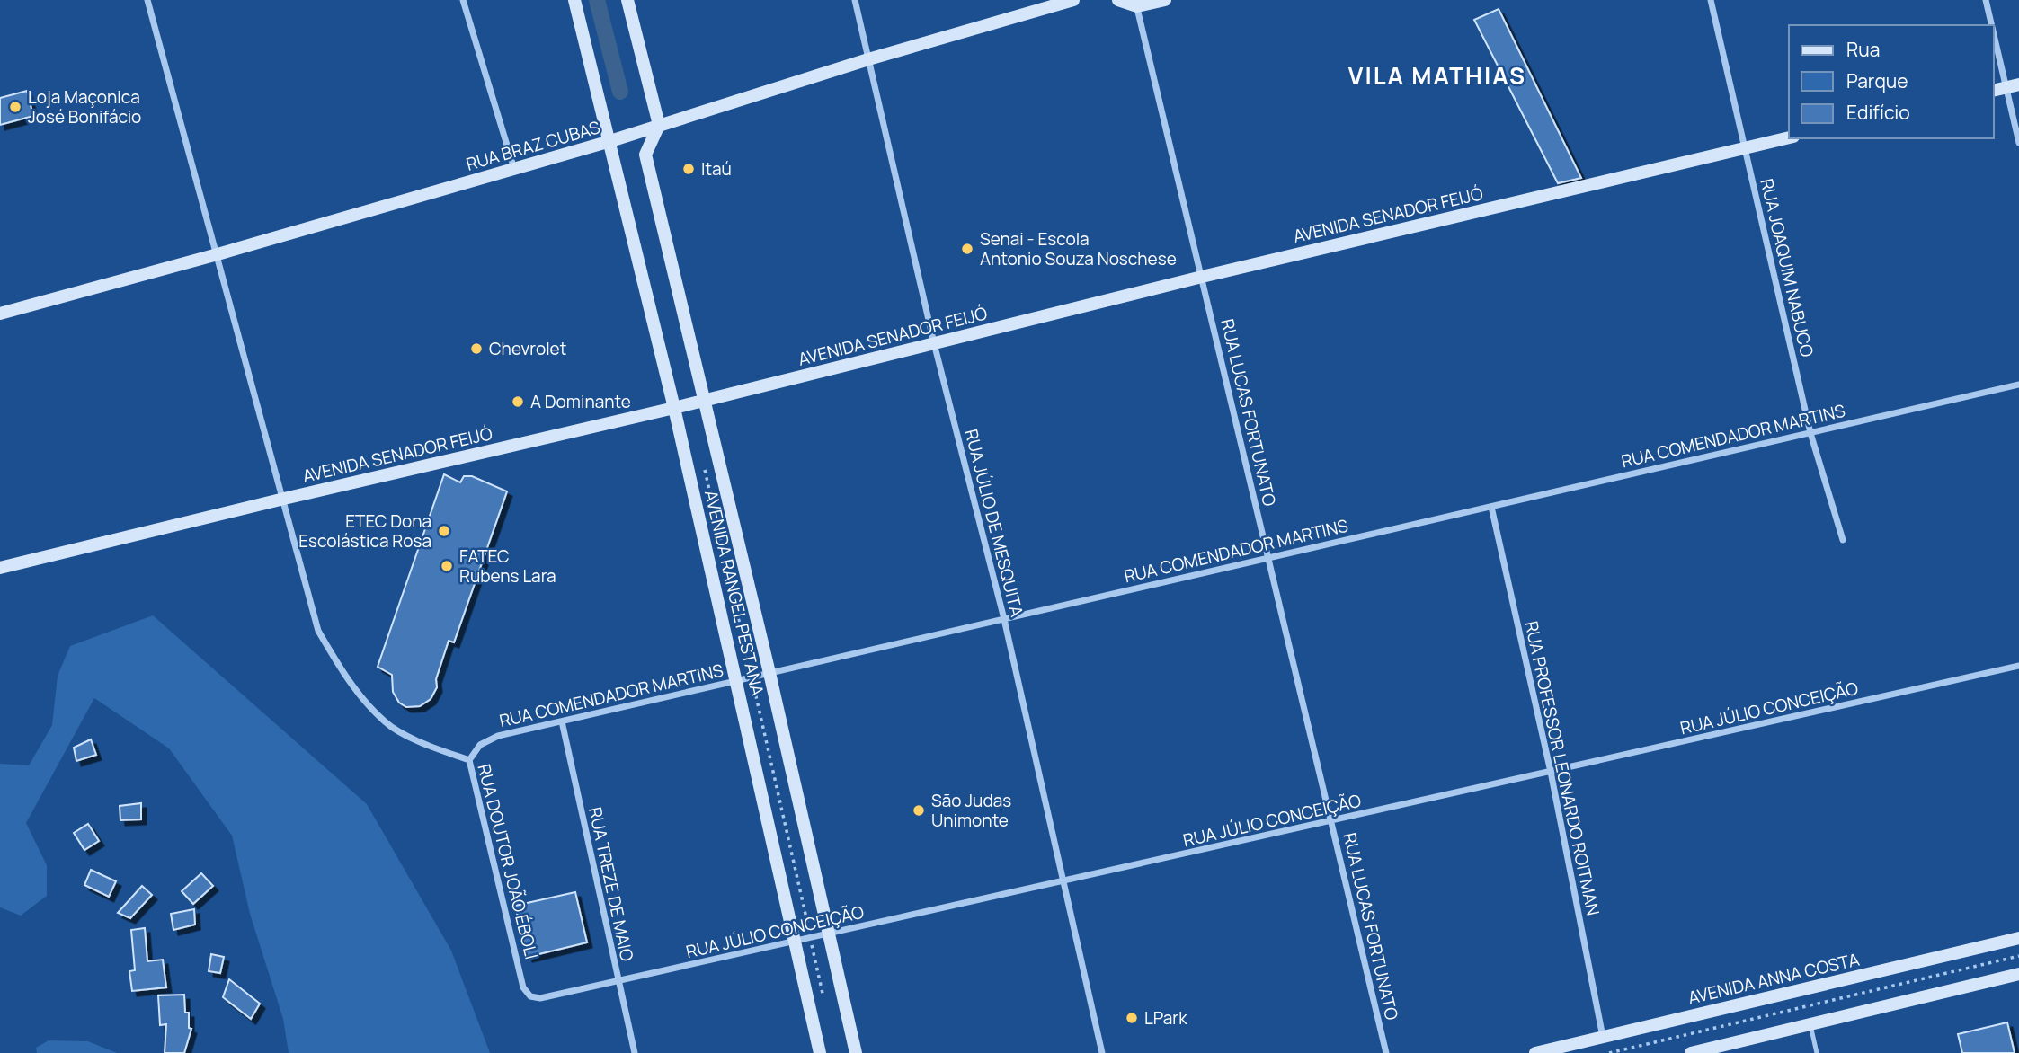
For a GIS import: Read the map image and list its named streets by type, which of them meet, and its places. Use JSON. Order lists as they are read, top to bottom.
{
  "streets": {
    "main road": [
      "RUA BRAZ CUBAS",
      "AVENIDA SENADOR FEIJÓ",
      "AVENIDA RANGEL PESTANA",
      "AVENIDA ANNA COSTA"
    ],
    "street": [
      "RUA JOAQUIM NABUCO",
      "RUA LUCAS FORTUNATO",
      "RUA COMENDADOR MARTINS",
      "RUA JÚLIO DE MESQUITA",
      "RUA JÚLIO CONCEIÇÃO",
      "RUA PROFESSOR LEONARDO ROITMAN",
      "RUA DOUTOR JOÃO ÉBOLI",
      "RUA TREZE DE MAIO"
    ]
  },
  "crossings": [
    ["RUA BRAZ CUBAS", "RUA JÚLIO DE MESQUITA"],
    ["RUA BRAZ CUBAS", "AVENIDA RANGEL PESTANA"],
    ["RUA BRAZ CUBAS", "RUA DOUTOR JOÃO ÉBOLI"],
    ["AVENIDA SENADOR FEIJÓ", "RUA JOAQUIM NABUCO"],
    ["AVENIDA SENADOR FEIJÓ", "RUA LUCAS FORTUNATO"],
    ["AVENIDA SENADOR FEIJÓ", "RUA JÚLIO DE MESQUITA"],
    ["AVENIDA SENADOR FEIJÓ", "AVENIDA RANGEL PESTANA"],
    ["AVENIDA SENADOR FEIJÓ", "RUA DOUTOR JOÃO ÉBOLI"],
    ["RUA JOAQUIM NABUCO", "RUA COMENDADOR MARTINS"],
    ["RUA LUCAS FORTUNATO", "RUA COMENDADOR MARTINS"],
    ["RUA LUCAS FORTUNATO", "RUA JÚLIO CONCEIÇÃO"],
    ["RUA COMENDADOR MARTINS", "RUA JÚLIO DE MESQUITA"],
    ["RUA COMENDADOR MARTINS", "AVENIDA RANGEL PESTANA"],
    ["RUA COMENDADOR MARTINS", "RUA PROFESSOR LEONARDO ROITMAN"],
    ["RUA COMENDADOR MARTINS", "RUA DOUTOR JOÃO ÉBOLI"],
    ["RUA COMENDADOR MARTINS", "RUA TREZE DE MAIO"],
    ["RUA JÚLIO DE MESQUITA", "RUA JÚLIO CONCEIÇÃO"],
    ["AVENIDA RANGEL PESTANA", "RUA JÚLIO CONCEIÇÃO"],
    ["RUA JÚLIO CONCEIÇÃO", "RUA PROFESSOR LEONARDO ROITMAN"],
    ["RUA JÚLIO CONCEIÇÃO", "RUA DOUTOR JOÃO ÉBOLI"],
    ["RUA JÚLIO CONCEIÇÃO", "RUA TREZE DE MAIO"],
    ["RUA PROFESSOR LEONARDO ROITMAN", "AVENIDA ANNA COSTA"]
  ],
  "districts": ["VILA MATHIAS"],
  "places": [
    "Loja Maçonica José Bonifácio",
    "Itaú",
    "Senai - Escola Antonio Souza Noschese",
    "Chevrolet",
    "A Dominante",
    "ETEC Dona Escolástica Rosa",
    "FATEC Rubens Lara",
    "São Judas Unimonte",
    "LPark"
  ],
  "legend": ["Rua", "Parque", "Edifício"]
}
